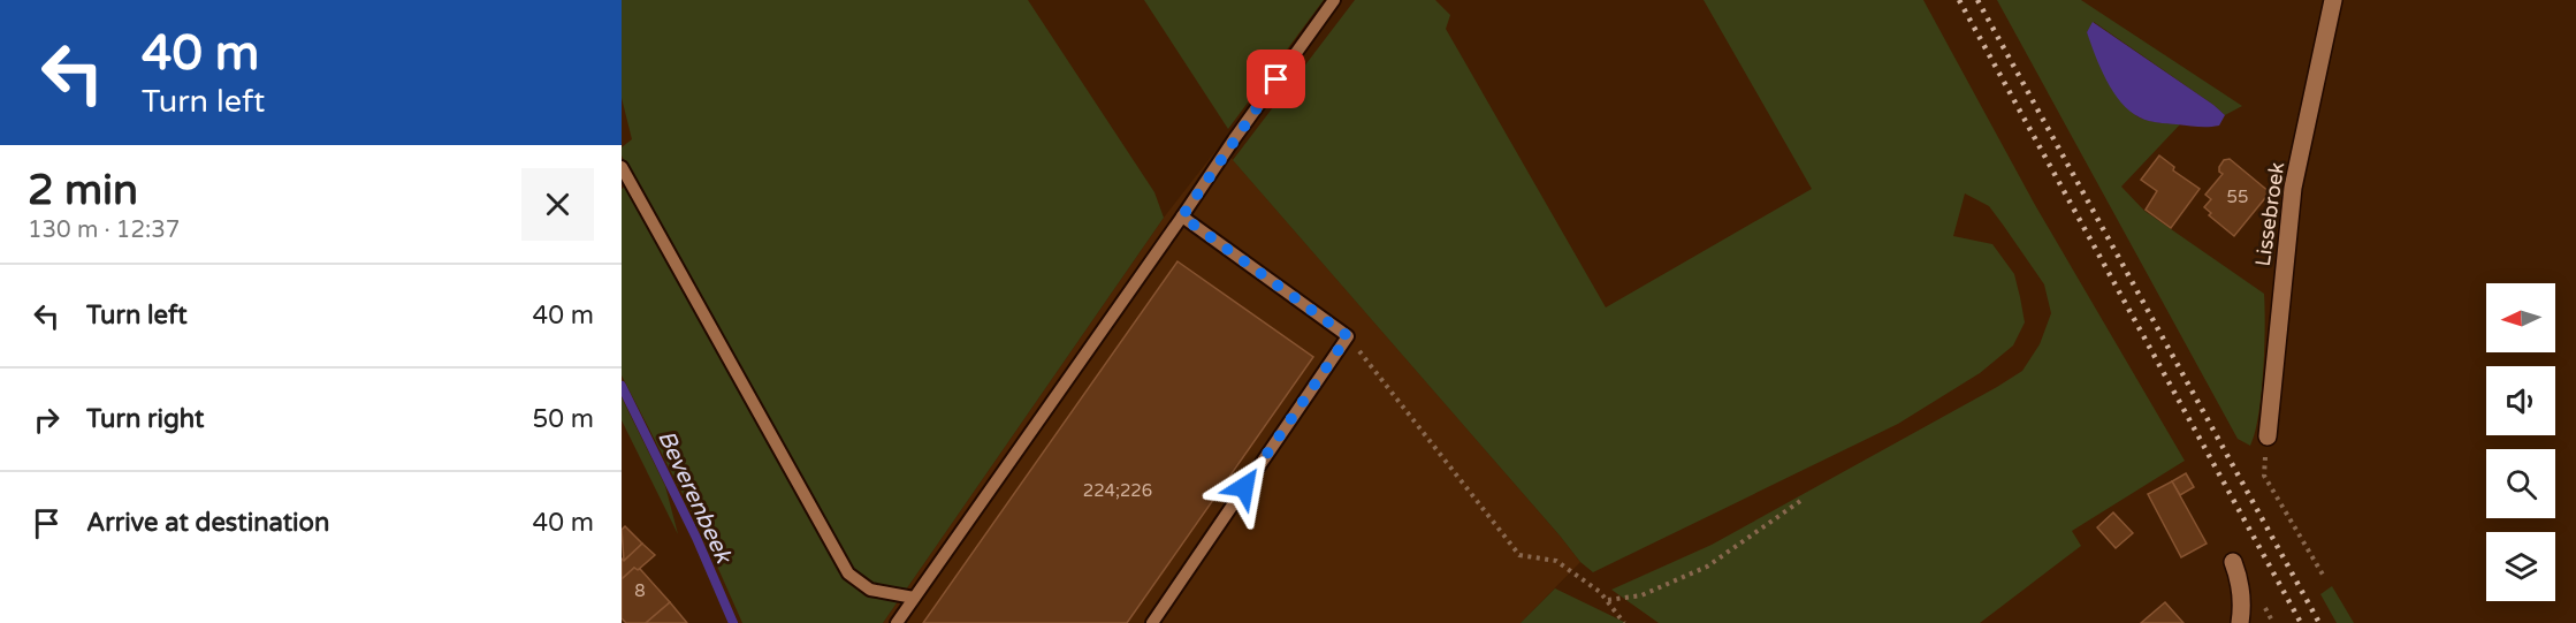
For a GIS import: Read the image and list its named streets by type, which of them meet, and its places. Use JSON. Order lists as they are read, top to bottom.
{
  "streets": {
    "street": ["Lissebroek"]
  },
  "water": ["Beverenbeek"],
  "house_numbers": ["55", "224;226", "8"],
  "north": "left",
  "page": {
    "turn": ["40 m", "Turn left"],
    "heading": ["2 min", "130 m · 12:37"],
    "list": [
      {
        "name": "Turn left",
        "value": "40 m"
      },
      {
        "name": "Turn right",
        "value": "50 m"
      },
      {
        "name": "Arrive at destination",
        "value": "40 m"
      }
    ]
  }
}
